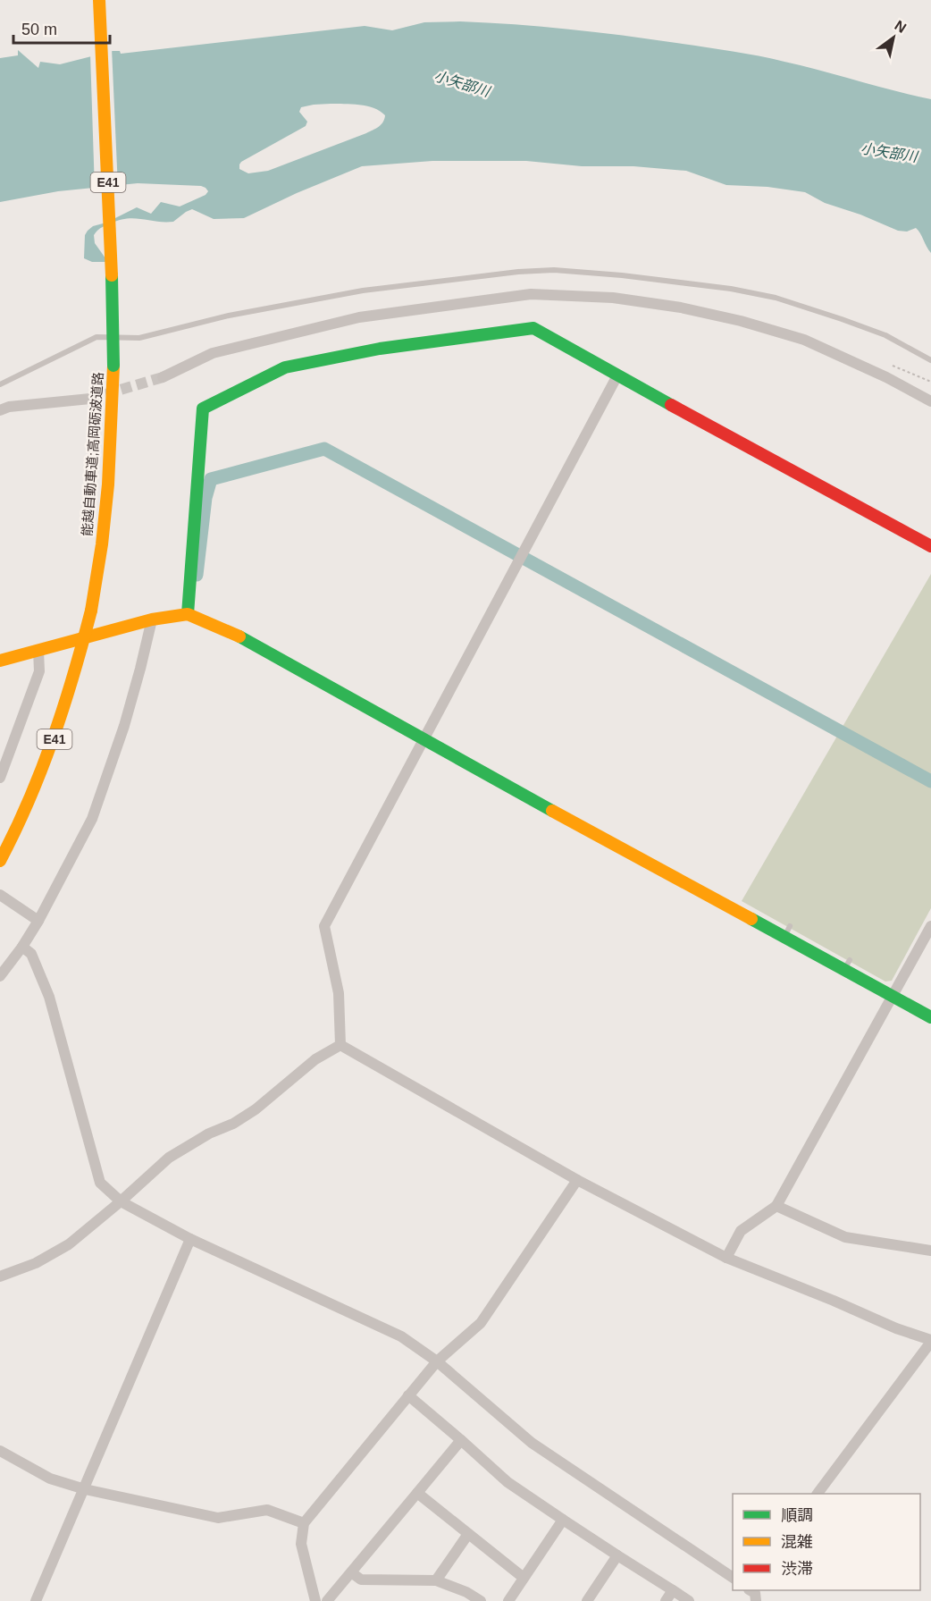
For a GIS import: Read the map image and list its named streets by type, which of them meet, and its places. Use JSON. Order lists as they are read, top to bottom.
{
  "streets": {
    "main road": ["E41", "能越自動車道;高岡砺波道路"]
  },
  "water": ["小矢部川"],
  "legend": ["順調", "混雑", "渋滞"],
  "scale_bar": "50 m",
  "north": "top right"
}
